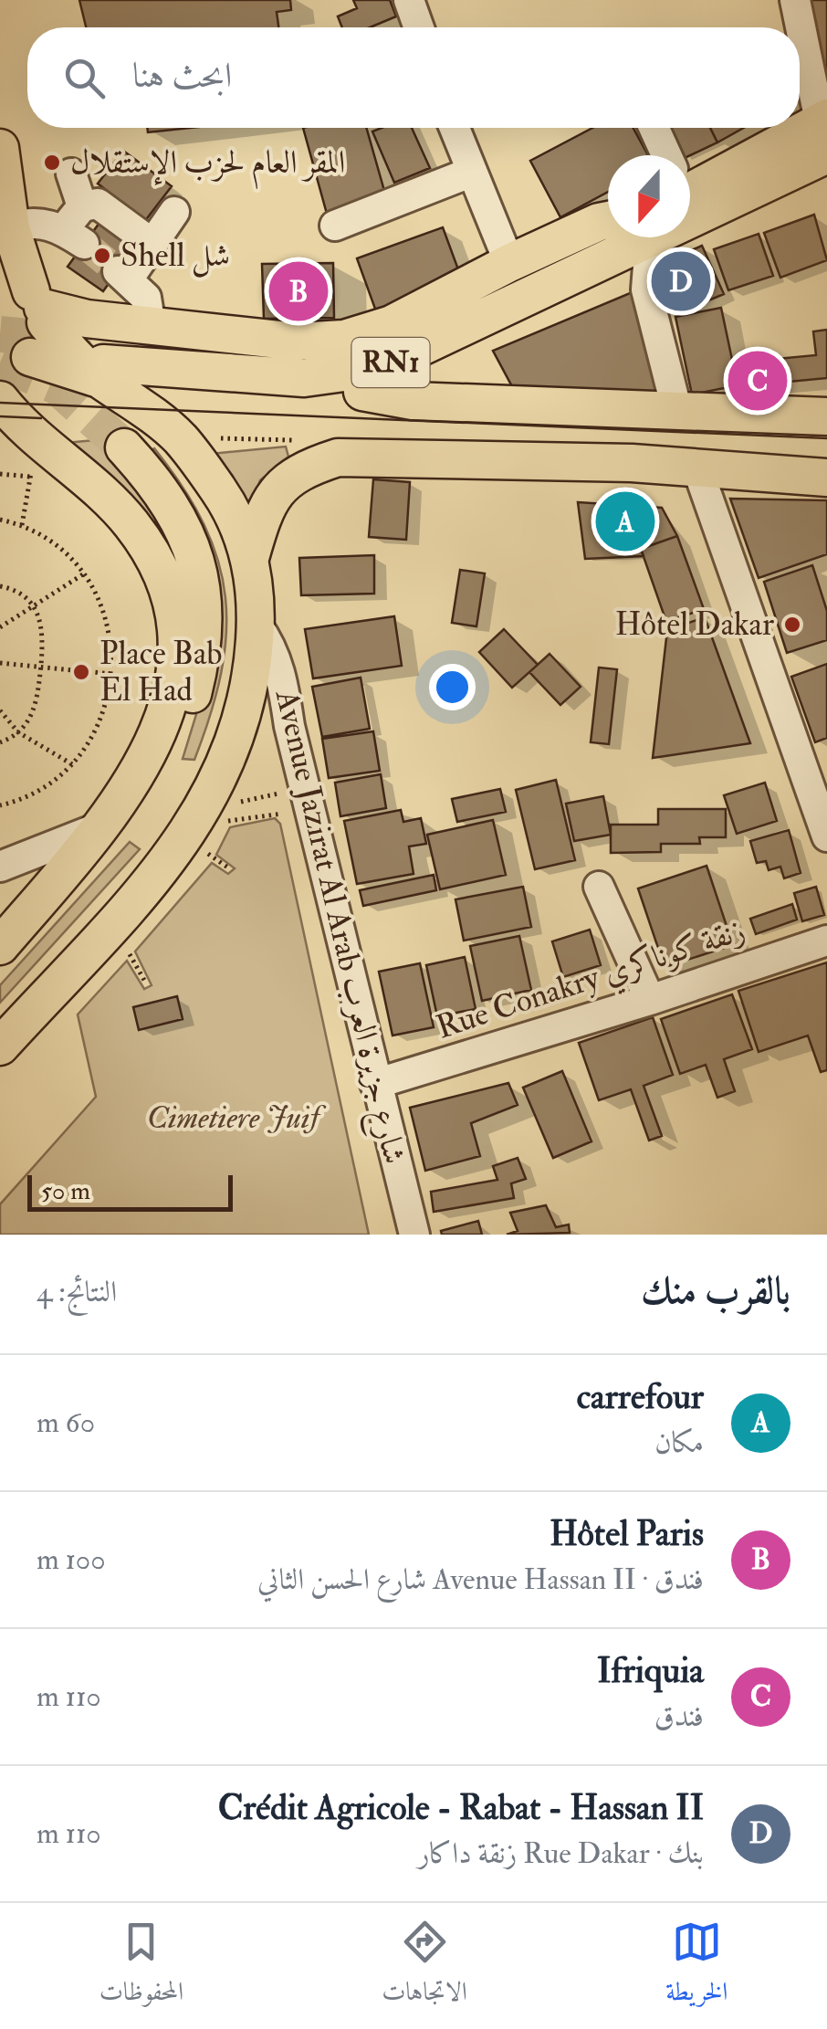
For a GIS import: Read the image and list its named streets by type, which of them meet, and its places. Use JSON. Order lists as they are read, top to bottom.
{
  "streets": {
    "main road": ["RN1"],
    "street": ["Avenue Jazirat Al Arab شارع جزيرة العرب", "Rue Conakry زنقة كوناكري"]
  },
  "crossings": [
    ["Avenue Jazirat Al Arab شارع جزيرة العرب", "Rue Conakry زنقة كوناكري"]
  ],
  "parks": ["Cimetiere Juif"],
  "places": [
    "المقر العام لحزب الإستقلال",
    "Shell شل",
    "Hôtel Dakar",
    "Place Bab El Had"
  ],
  "scale_bar": "50 m",
  "north": "bottom",
  "page": {
    "search": "ابحث هنا",
    "pins": [
      "D",
      "B",
      "C",
      "A"
    ],
    "scale": "50 m",
    "heading": ["بالقرب منك", "النتائج: 4"],
    "list": [
      {
        "mark": "A",
        "name": "carrefour",
        "note": "مكان",
        "value": "60 m"
      },
      {
        "mark": "B",
        "name": "Hôtel Paris",
        "note": "فندق · Avenue Hassan II شارع الحسن الثاني",
        "value": "100 m"
      },
      {
        "mark": "C",
        "name": "Ifriquia",
        "note": "فندق",
        "value": "110 m"
      },
      {
        "mark": "D",
        "name": "Crédit Agricole - Rabat - Hassan II",
        "note": "بنك · Rue Dakar زنقة داكار",
        "value": "110 m"
      }
    ],
    "nav": ["الخريطة", "الاتجاهات", "المحفوظات"]
  }
}
